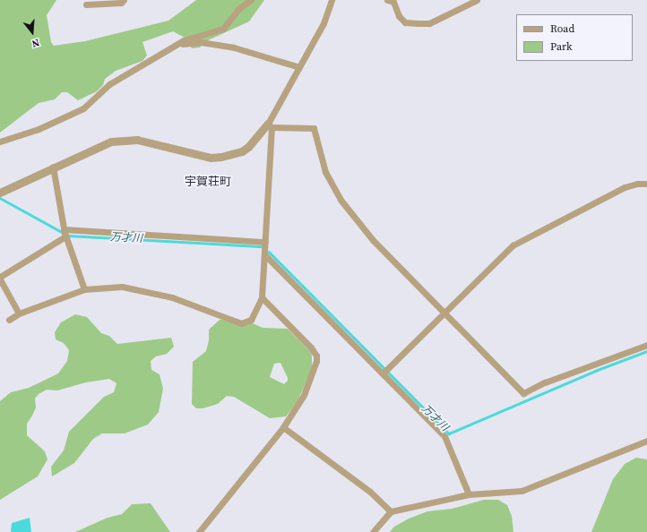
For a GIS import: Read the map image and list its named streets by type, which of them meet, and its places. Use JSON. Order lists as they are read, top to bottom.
{
  "districts": ["宇賀荘町"],
  "water": ["万才川"],
  "legend": ["Road", "Park"],
  "north": "bottom"
}
